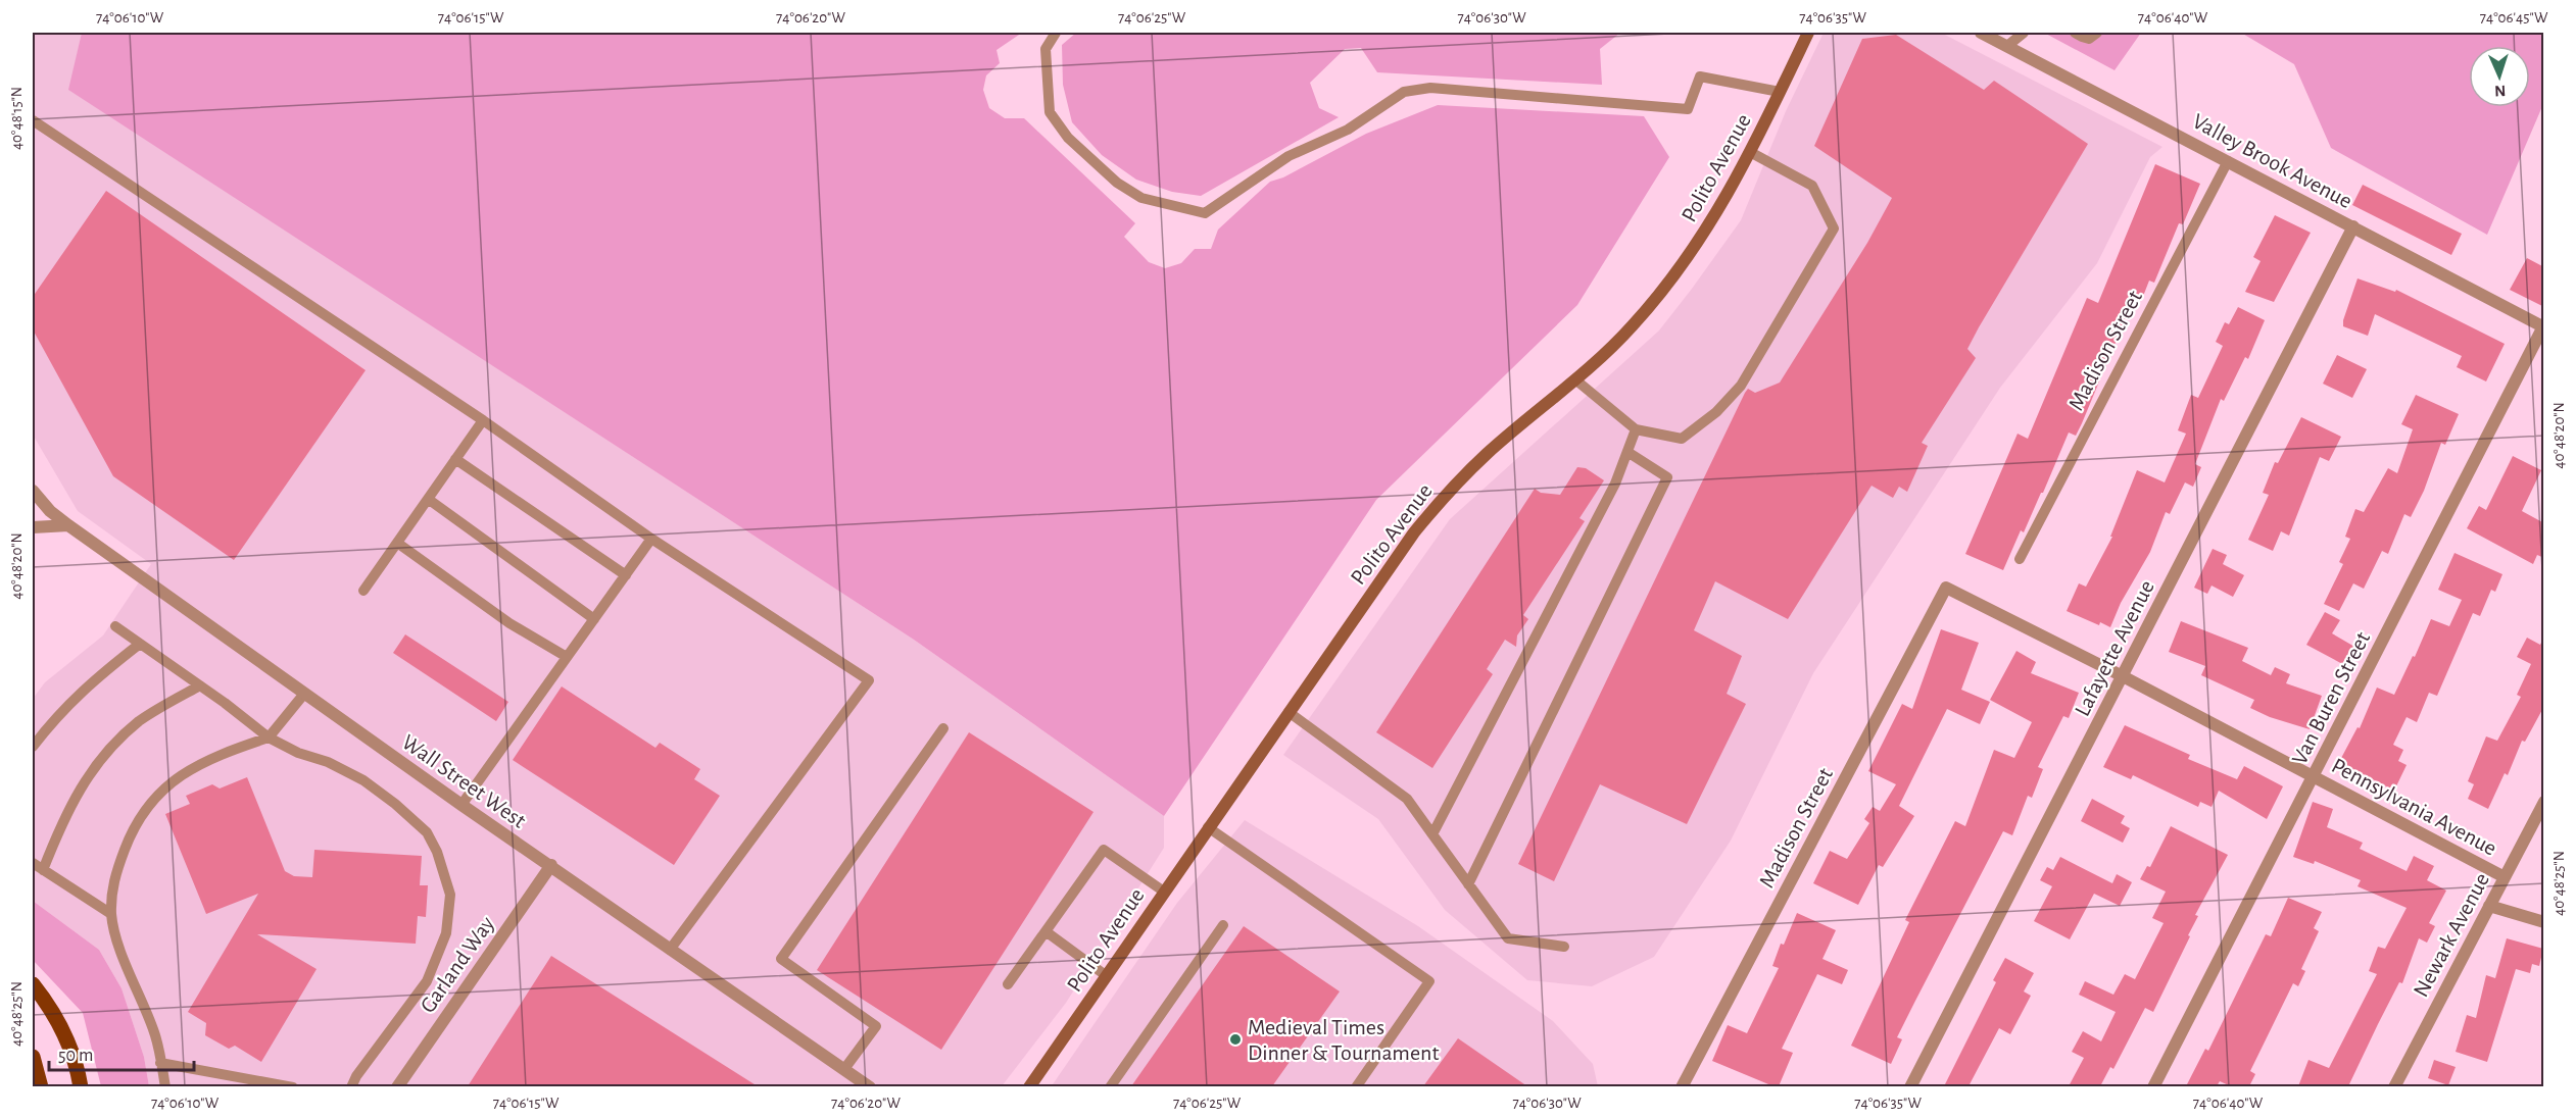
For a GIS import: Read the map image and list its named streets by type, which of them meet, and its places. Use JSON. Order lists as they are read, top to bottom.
{
  "streets": {
    "street": [
      "Valley Brook Avenue",
      "Polito Avenue",
      "Madison Street",
      "Lafayette Avenue",
      "Van Buren Street",
      "Wall Street West",
      "Pennsylvania Avenue",
      "Newark Avenue",
      "Garland Way"
    ]
  },
  "crossings": [
    ["Valley Brook Avenue", "Madison Street"],
    ["Valley Brook Avenue", "Lafayette Avenue"],
    ["Valley Brook Avenue", "Van Buren Street"],
    ["Madison Street", "Pennsylvania Avenue"],
    ["Lafayette Avenue", "Pennsylvania Avenue"],
    ["Van Buren Street", "Pennsylvania Avenue"],
    ["Wall Street West", "Garland Way"],
    ["Pennsylvania Avenue", "Newark Avenue"]
  ],
  "places": ["Medieval Times Dinner & Tournament"],
  "scale_bar": "50 m",
  "north": "bottom",
  "coordinates": [
    "74°06'10\"W",
    "74°06'15\"W",
    "74°06'20\"W",
    "74°06'25\"W",
    "74°06'30\"W",
    "74°06'35\"W",
    "74°06'40\"W",
    "74°06'45\"W",
    "40°48'15\"N",
    "40°48'20\"N",
    "40°48'25\"N"
  ]
}
